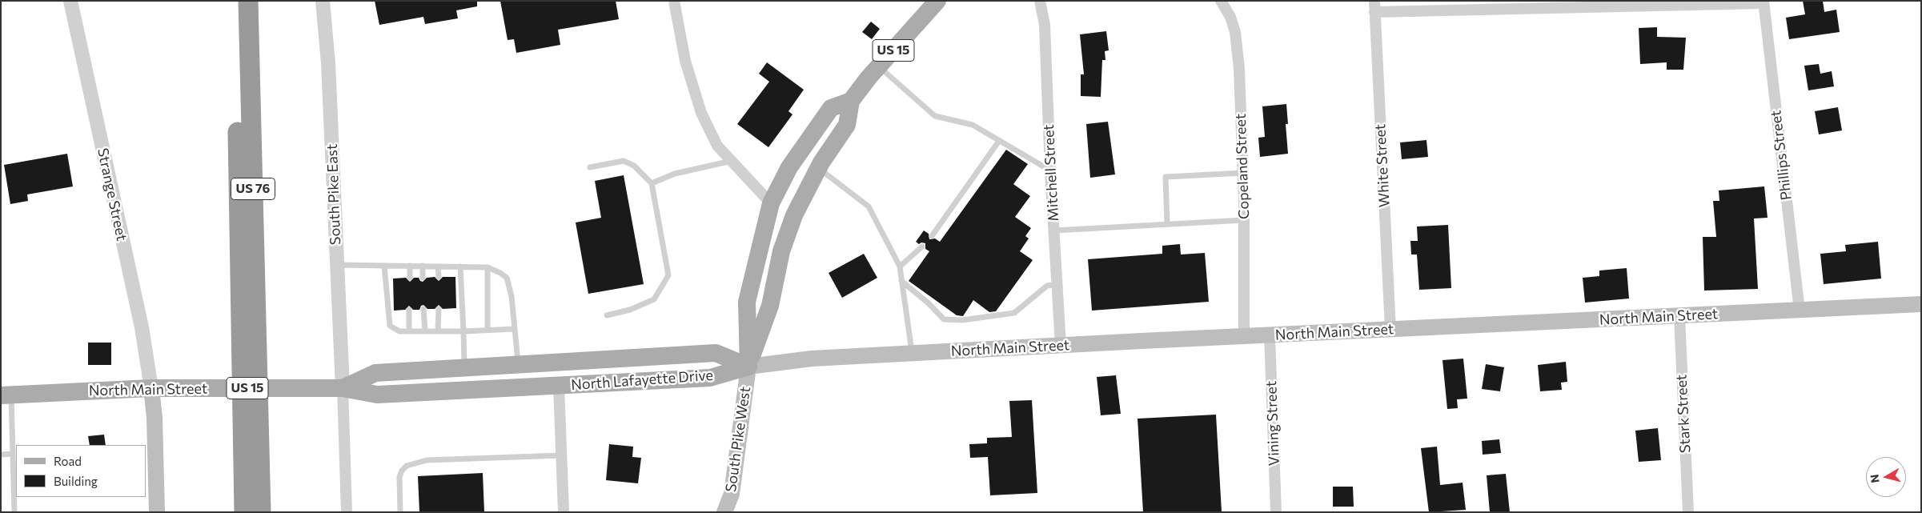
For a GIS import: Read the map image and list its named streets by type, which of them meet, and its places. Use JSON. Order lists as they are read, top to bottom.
{
  "streets": {
    "highway": ["US 76"],
    "main road": [
      "US 15",
      "North Main Street",
      "North Lafayette Drive",
      "South Pike West"
    ],
    "street": [
      "Phillips Street",
      "White Street",
      "Copeland Street",
      "Mitchell Street",
      "Strange Street",
      "South Pike East",
      "Stark Street",
      "Vining Street"
    ]
  },
  "crossings": [
    ["Phillips Street", "North Main Street"],
    ["White Street", "North Main Street"],
    ["Copeland Street", "North Main Street"],
    ["Mitchell Street", "North Main Street"],
    ["Strange Street", "North Main Street"],
    ["South Pike East", "North Main Street"],
    ["South Pike East", "North Lafayette Drive"],
    ["North Main Street", "North Lafayette Drive"],
    ["North Main Street", "Stark Street"],
    ["North Main Street", "Vining Street"],
    ["North Main Street", "South Pike West"],
    ["North Lafayette Drive", "South Pike West"]
  ],
  "legend": ["Road", "Building"],
  "north": "left"
}
